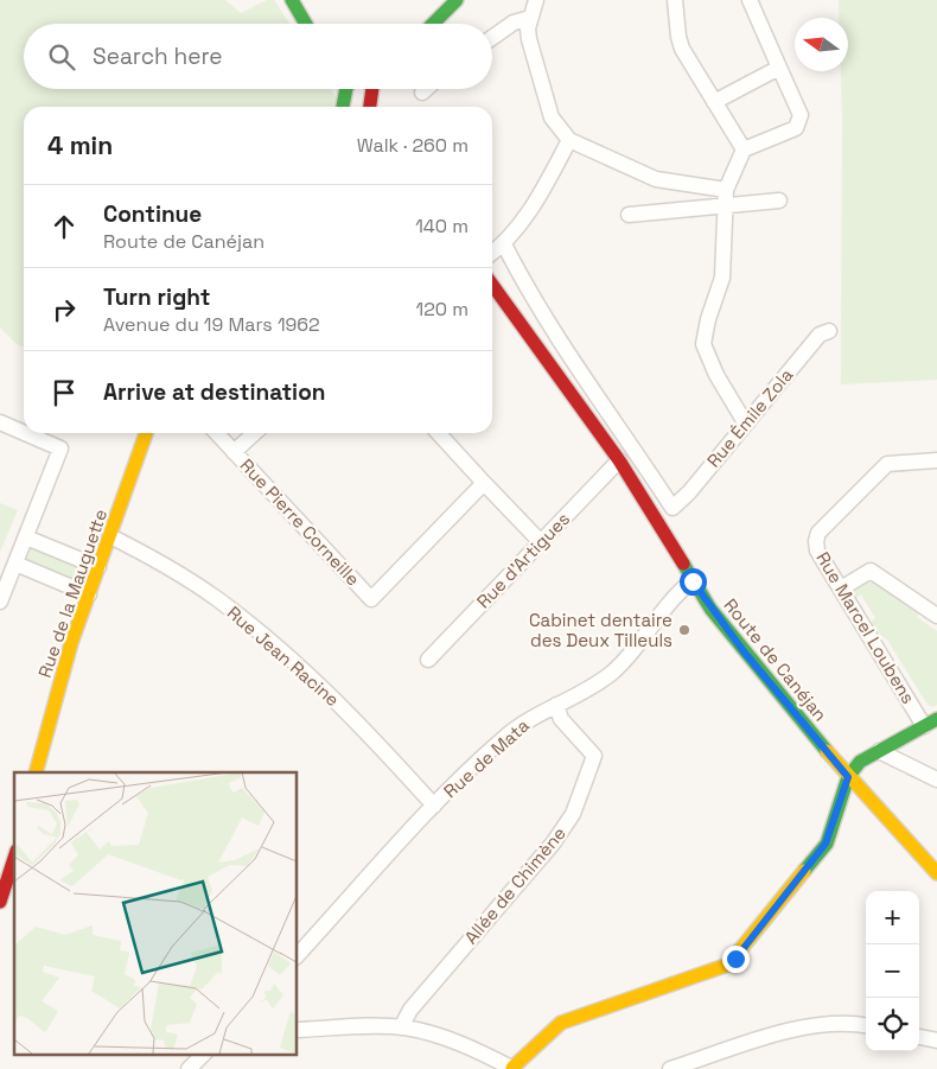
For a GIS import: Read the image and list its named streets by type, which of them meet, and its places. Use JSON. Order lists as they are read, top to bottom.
{
  "streets": {
    "street": [
      "Rue Émile Zola",
      "Rue Pierre Corneille",
      "Rue d'Artigues",
      "Rue de la Mauguette",
      "Rue Marcel Loubens",
      "Rue Jean Racine",
      "Route de Canéjan",
      "Rue de Mata",
      "Allée de Chimène"
    ]
  },
  "crossings": [
    ["Rue d'Artigues", "Route de Canéjan"],
    ["Rue de la Mauguette", "Rue Jean Racine"],
    ["Rue Jean Racine", "Rue de Mata"],
    ["Route de Canéjan", "Rue de Mata"],
    ["Rue de Mata", "Allée de Chimène"]
  ],
  "places": ["Cabinet dentaire des Deux Tilleuls"],
  "north": "left",
  "page": {
    "search": "Search here",
    "heading": ["4 min", "Walk · 260 m"],
    "list": [
      ["Continue", "Route de Canéjan", "140 m"],
      ["Turn right", "Avenue du 19 Mars 1962", "120 m"],
      "Arrive at destination"
    ],
    "map_buttons": ["+", "−"]
  }
}
